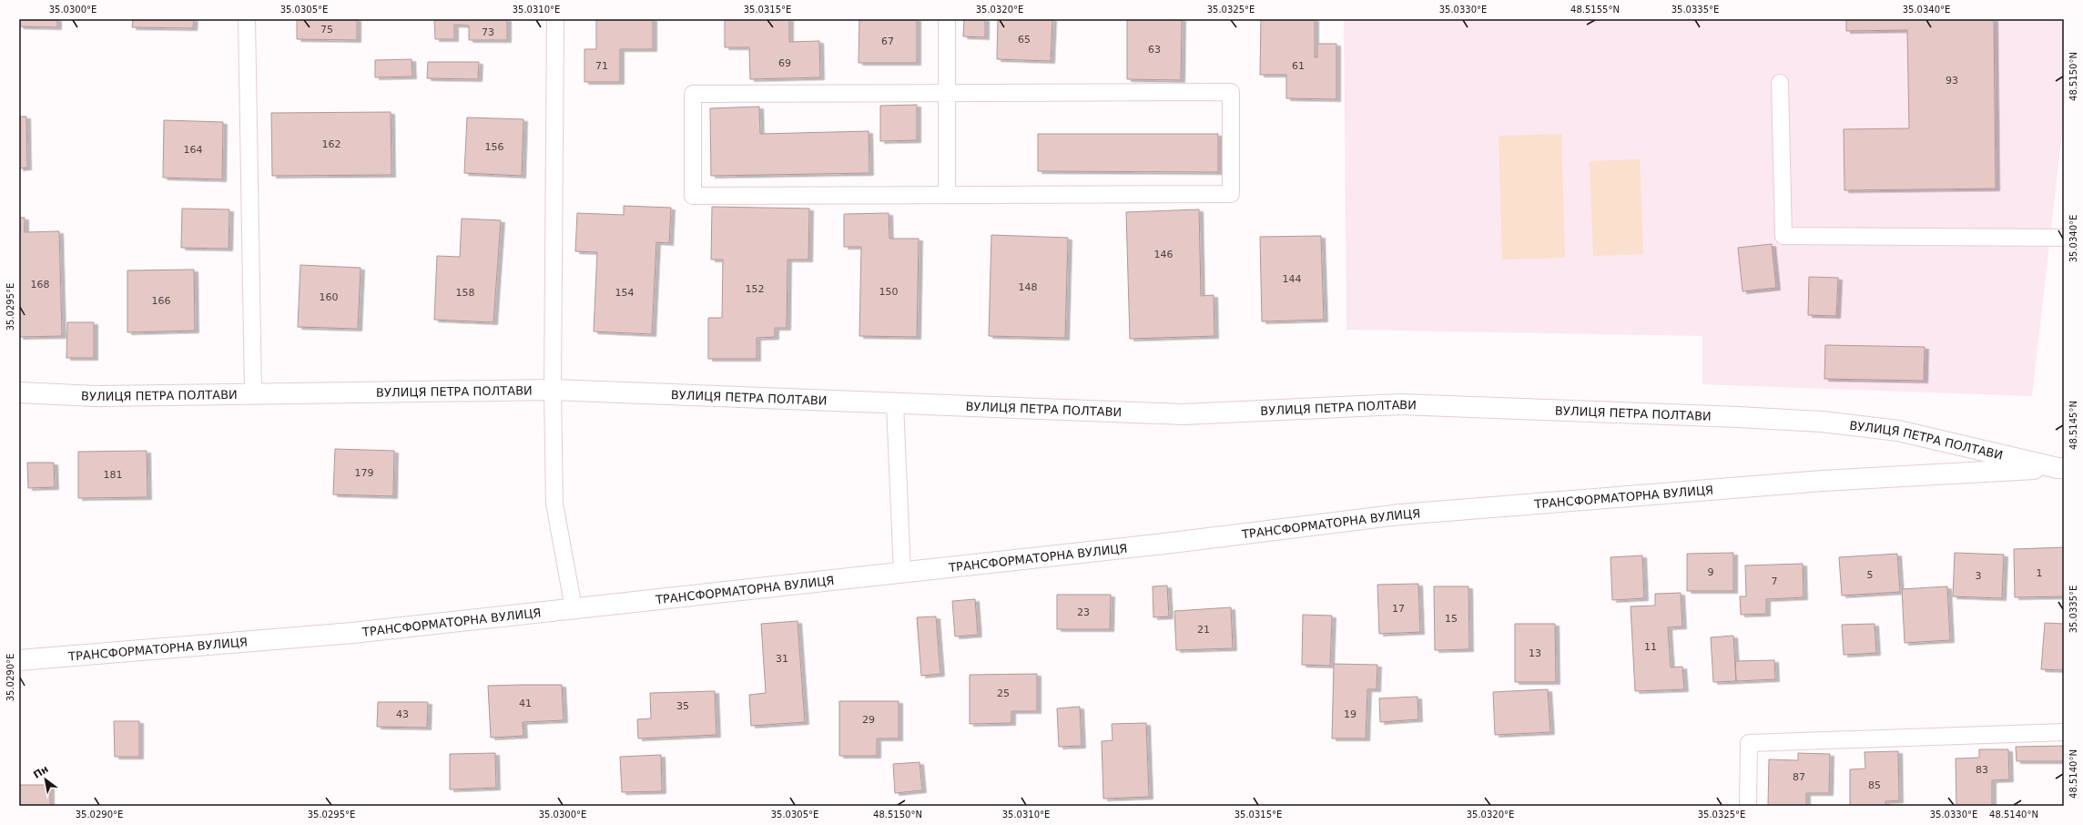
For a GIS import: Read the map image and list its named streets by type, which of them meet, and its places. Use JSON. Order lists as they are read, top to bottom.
{
  "streets": {
    "street": ["ВУЛИЦЯ ПЕТРА ПОЛТАВИ", "ТРАНСФОРМАТОРНА ВУЛИЦЯ"]
  },
  "crossings": [
    ["ВУЛИЦЯ ПЕТРА ПОЛТАВИ", "ТРАНСФОРМАТОРНА ВУЛИЦЯ"]
  ],
  "house_numbers": [
    "75",
    "73",
    "65",
    "67",
    "63",
    "69",
    "71",
    "61",
    "93",
    "162",
    "156",
    "164",
    "146",
    "144",
    "168",
    "148",
    "152",
    "150",
    "158",
    "154",
    "160",
    "166",
    "179",
    "181",
    "9",
    "1",
    "5",
    "3",
    "7",
    "17",
    "23",
    "15",
    "21",
    "11",
    "13",
    "31",
    "25",
    "41",
    "35",
    "43",
    "19",
    "29",
    "83",
    "87",
    "85"
  ],
  "north": "top left",
  "coordinates": [
    "35.0300°E",
    "35.0305°E",
    "35.0310°E",
    "35.0315°E",
    "35.0320°E",
    "35.0325°E",
    "35.0330°E",
    "48.5155°N",
    "35.0335°E",
    "35.0340°E",
    "48.5150°N",
    "35.0295°E",
    "48.5145°N",
    "35.0290°E",
    "48.5140°N"
  ]
}
